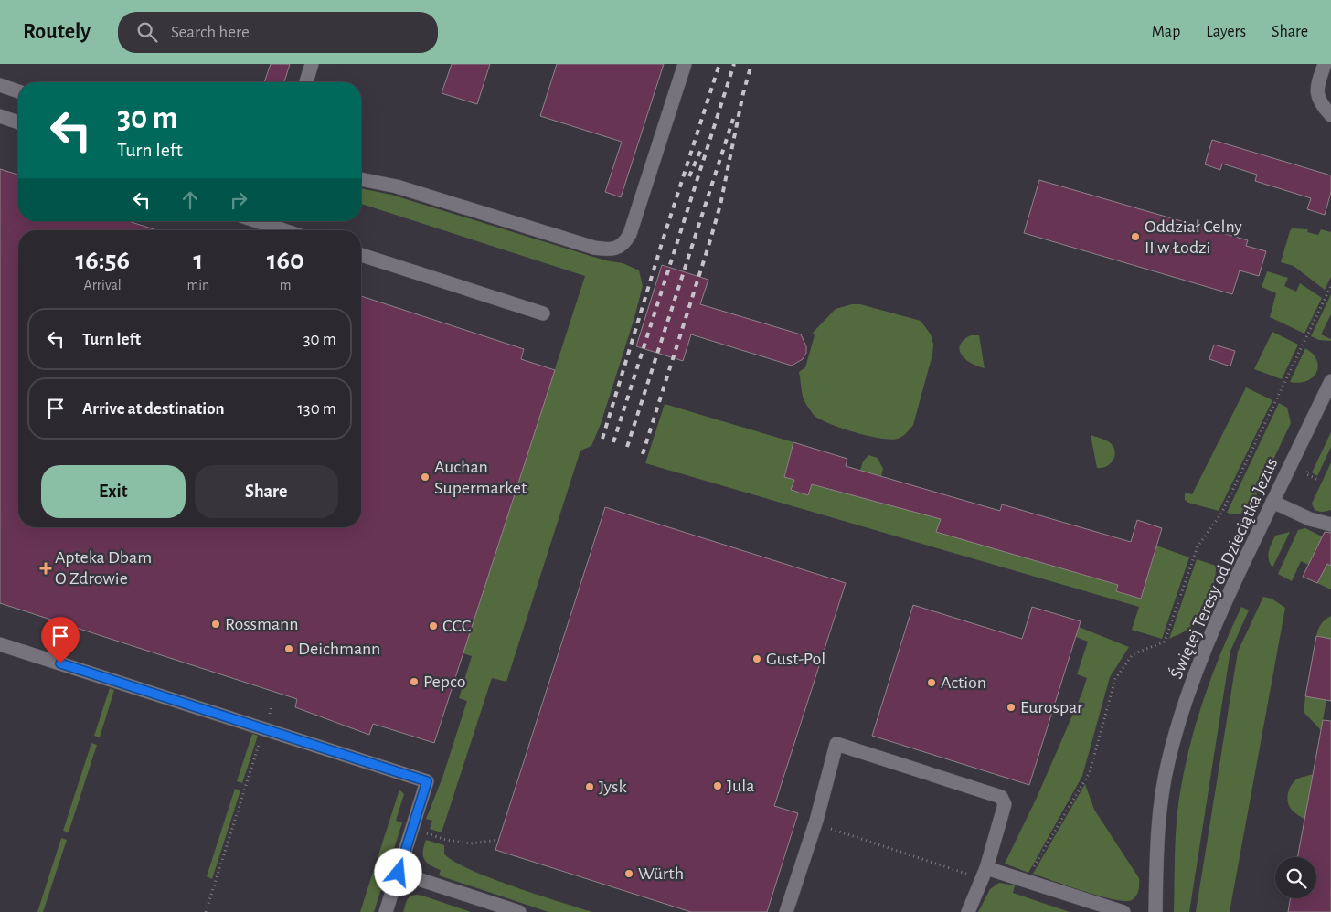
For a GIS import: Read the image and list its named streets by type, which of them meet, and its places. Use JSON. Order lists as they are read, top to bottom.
{
  "streets": {
    "street": ["Świętej Teresy od Dzieciątka Jezus"]
  },
  "places": {
    "other": [
      "Oddział Celny II w Łodzi",
      "Auchan Supermarket",
      "Rossmann",
      "CCC",
      "Deichmann",
      "Gust-Pol",
      "Pepco",
      "Action",
      "Eurospar",
      "Jula",
      "Jysk",
      "Würth"
    ],
    "health": ["Apteka Dbam O Zdrowie"]
  },
  "page": {
    "header": "Routely",
    "search": "Search here",
    "nav": ["Map", "Layers", "Share"],
    "turn": ["30 m", "Turn left"],
    "eta": [
      "16:56",
      "Arrival",
      "1",
      "min",
      "160",
      "m"
    ],
    "list": [
      {
        "name": "Turn left",
        "value": "30 m"
      },
      {
        "name": "Arrive at destination",
        "value": "130 m"
      }
    ],
    "buttons": ["Exit", "Share"]
  }
}
